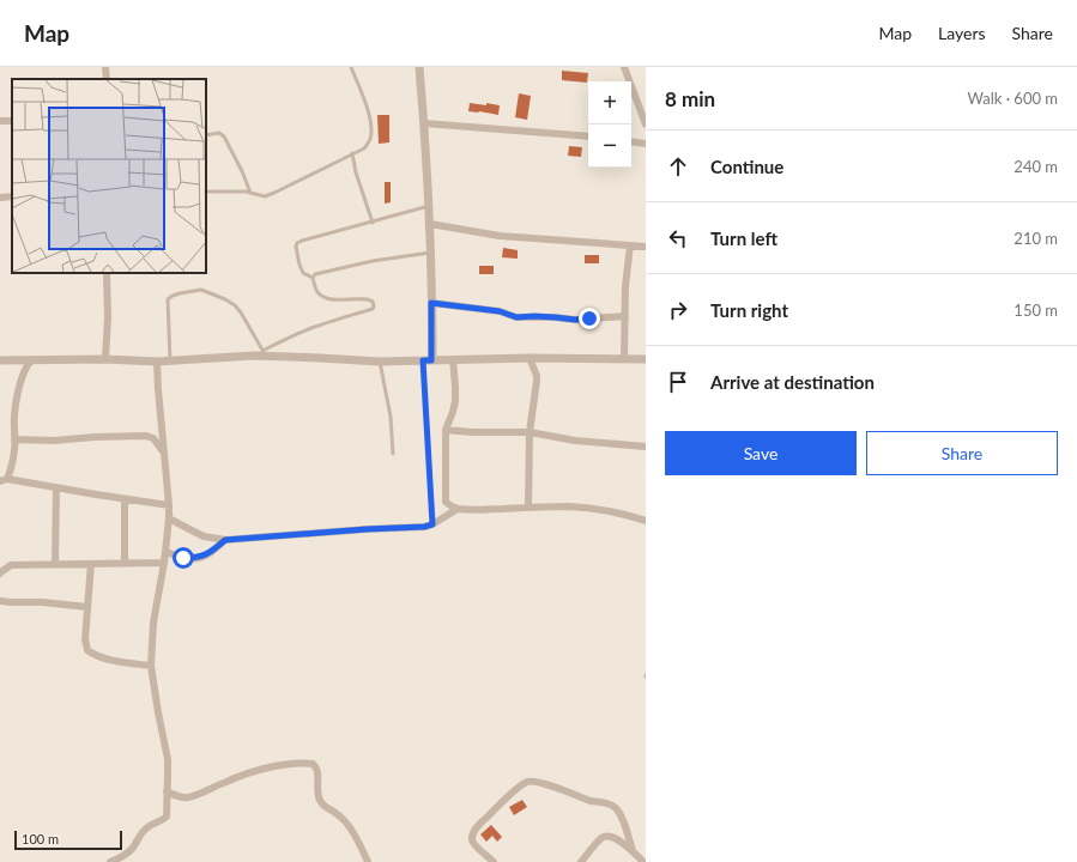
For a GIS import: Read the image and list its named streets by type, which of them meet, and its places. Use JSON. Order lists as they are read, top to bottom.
{
  "scale_bar": "100 m",
  "page": {
    "header": "Map",
    "nav": ["Map", "Layers", "Share"],
    "heading": ["8 min", "Walk · 600 m"],
    "map_buttons": ["+", "−"],
    "list": [
      ["Continue", "240 m"],
      ["Turn left", "210 m"],
      ["Turn right", "150 m"],
      "Arrive at destination"
    ],
    "buttons": ["Save", "Share"],
    "scale": "100 m"
  }
}
